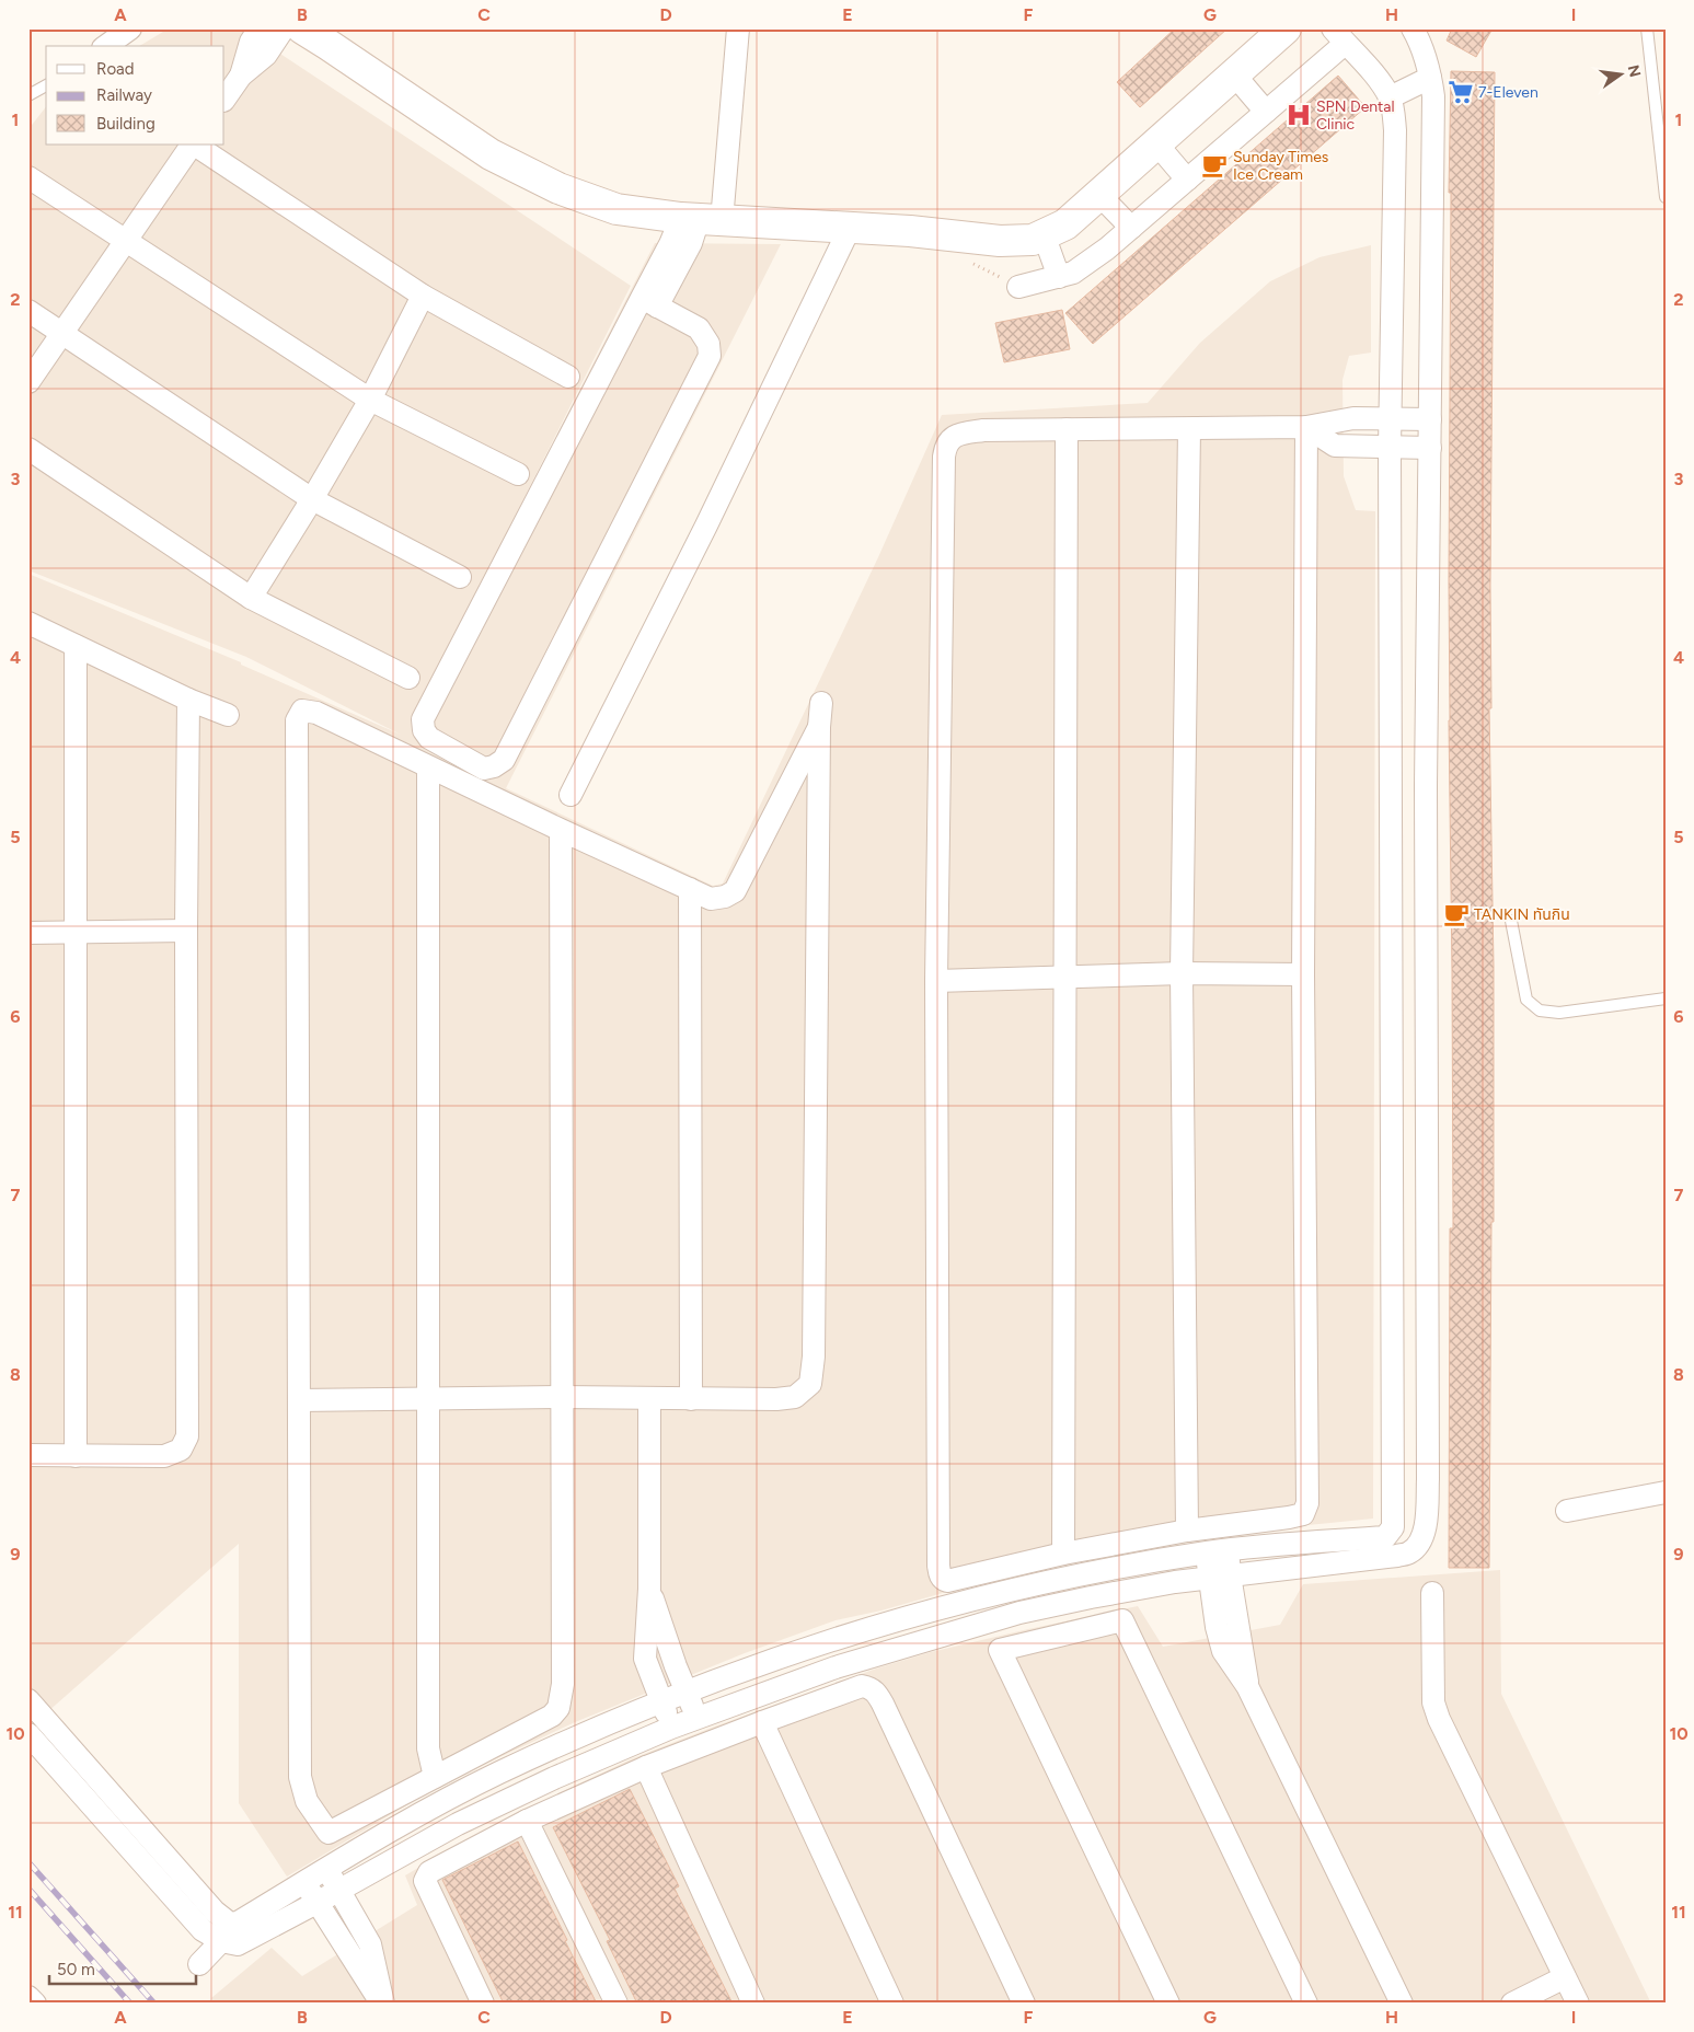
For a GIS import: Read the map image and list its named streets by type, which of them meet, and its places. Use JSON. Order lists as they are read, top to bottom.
{
  "places": {
    "supermarket": ["7-Eleven"],
    "hospital": ["SPN Dental Clinic"],
    "cafe": ["Sunday Times Ice Cream", "TANKIN ทันกิน"]
  },
  "legend": ["Road", "Railway", "Building"],
  "scale_bar": "50 m",
  "north": "right",
  "grid": {
    "columns": [
      "A",
      "B",
      "C",
      "D",
      "E",
      "F",
      "G",
      "H",
      "I"
    ],
    "rows": [
      "1",
      "2",
      "3",
      "4",
      "5",
      "6",
      "7",
      "8",
      "9",
      "10",
      "11"
    ]
  }
}
